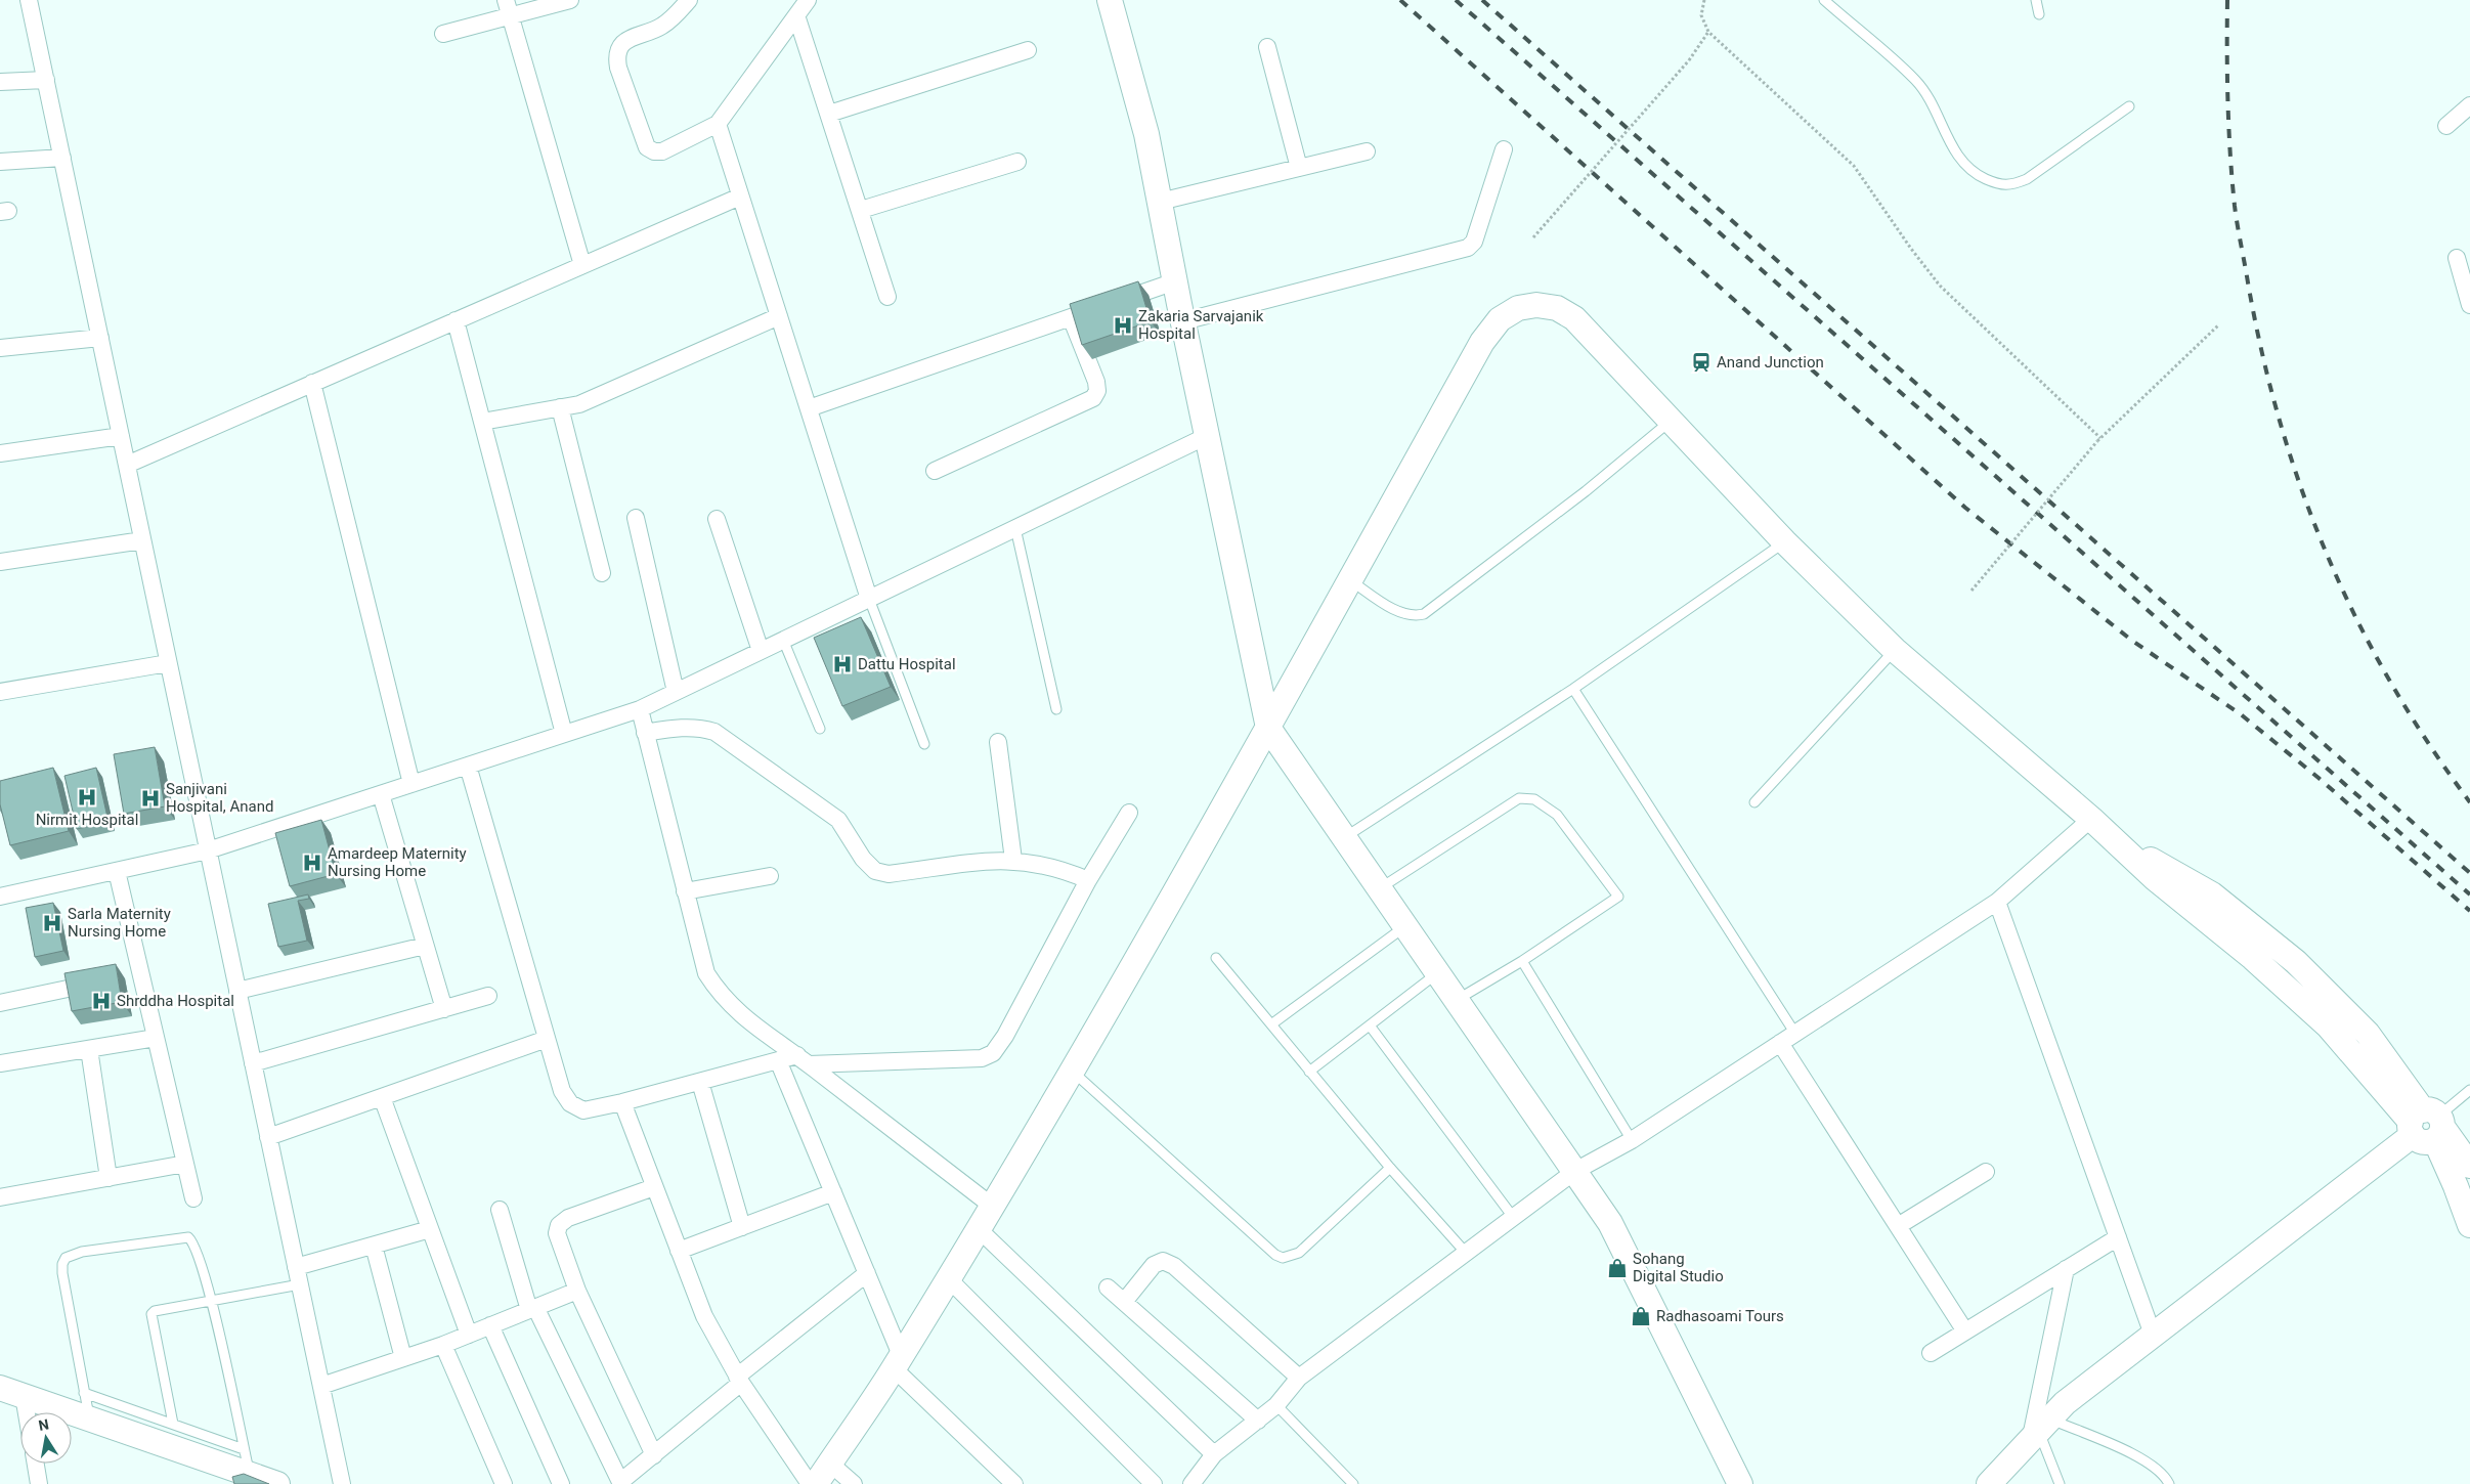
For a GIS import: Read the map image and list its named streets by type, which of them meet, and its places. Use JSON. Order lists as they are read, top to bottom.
{
  "places": {
    "hospital": [
      "Zakaria Sarvajanik Hospital",
      "Dattu Hospital",
      "Nirmit Hospital",
      "Sanjivani Hospital, Anand",
      "Amardeep Maternity Nursing Home",
      "Sarla Maternity Nursing Home",
      "Shrddha Hospital"
    ],
    "station": ["Anand Junction"],
    "shop": ["Sohang Digital Studio", "Radhasoami Tours"]
  },
  "north": "top"
}
